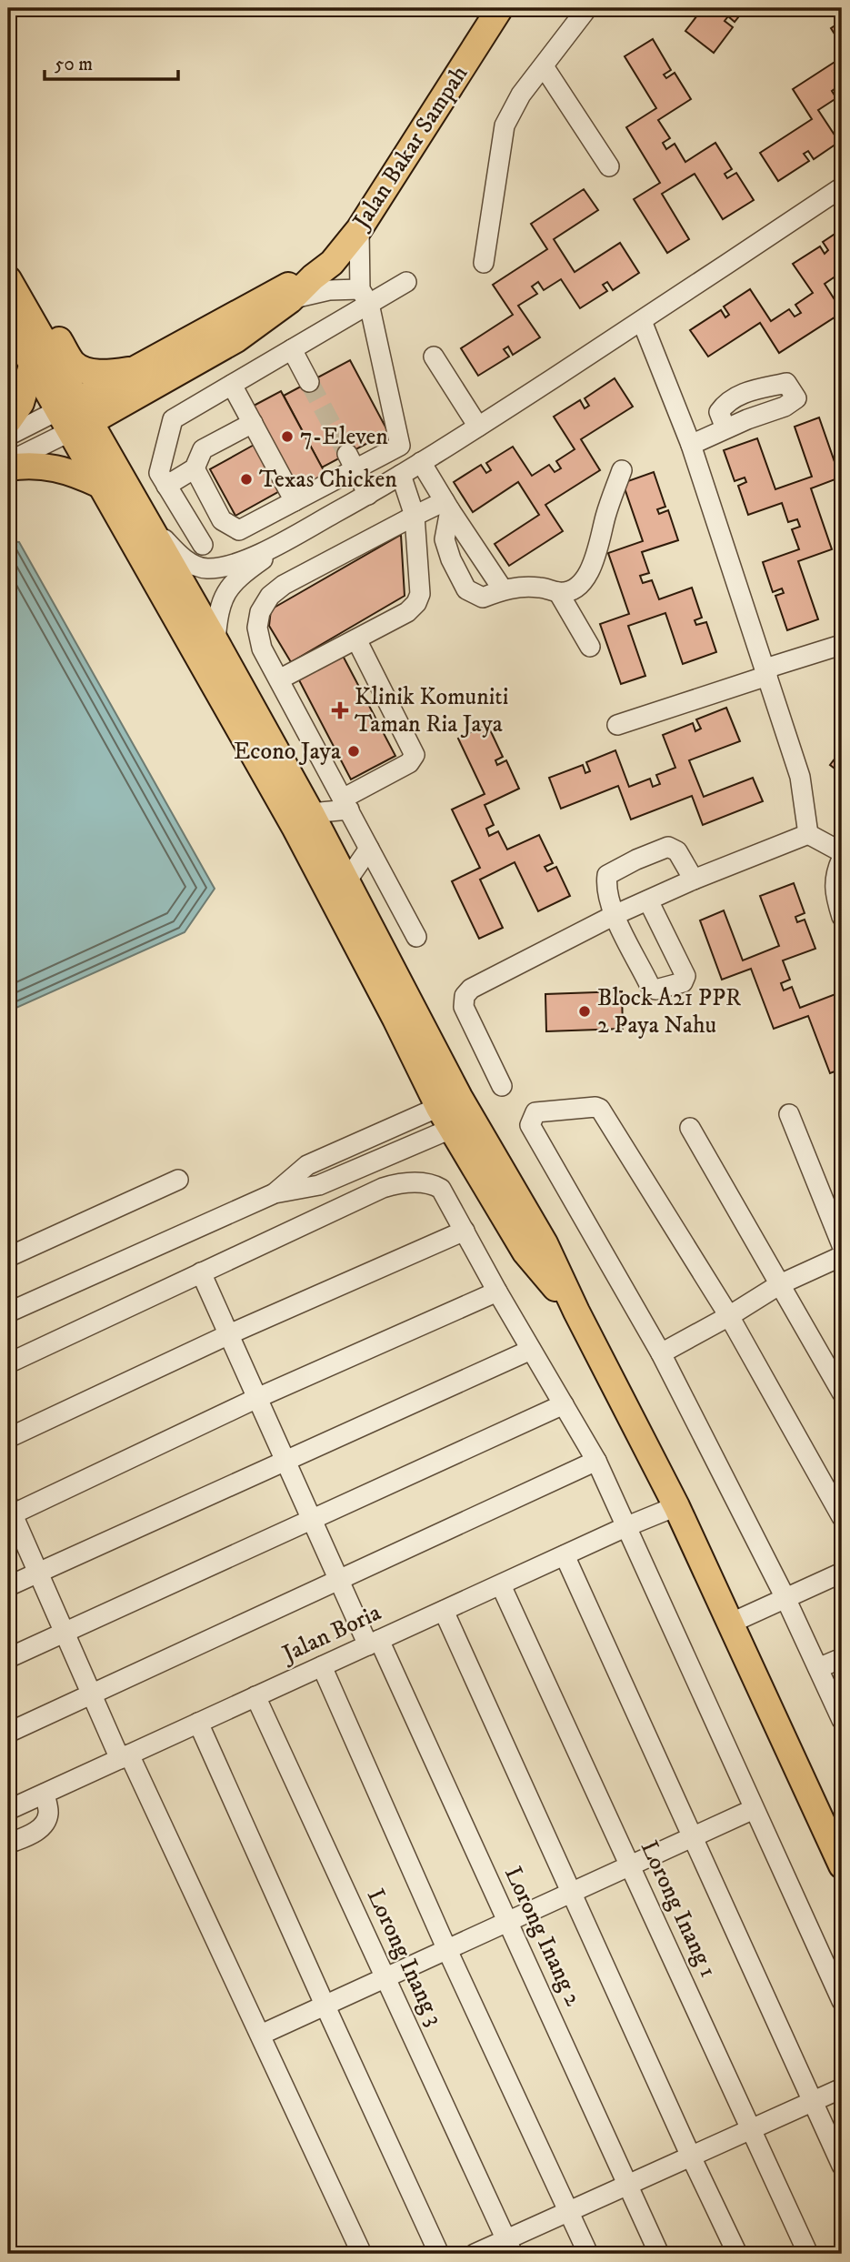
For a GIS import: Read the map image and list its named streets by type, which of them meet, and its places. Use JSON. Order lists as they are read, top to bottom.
{
  "streets": {
    "main road": ["Jalan Bakar Sampah"],
    "street": [
      "Jalan Boria",
      "Lorong Inang 1",
      "Lorong Inang 2",
      "Lorong Inang 3"
    ]
  },
  "crossings": [
    ["Jalan Boria", "Lorong Inang 1"],
    ["Jalan Boria", "Lorong Inang 2"],
    ["Jalan Boria", "Lorong Inang 3"]
  ],
  "places": {
    "other": [
      "7-Eleven",
      "Texas Chicken",
      "Econo Jaya",
      "Block A21 PPR 2 Paya Nahu"
    ],
    "health": ["Klinik Komuniti Taman Ria Jaya"]
  },
  "scale_bar": "50 m"
}
